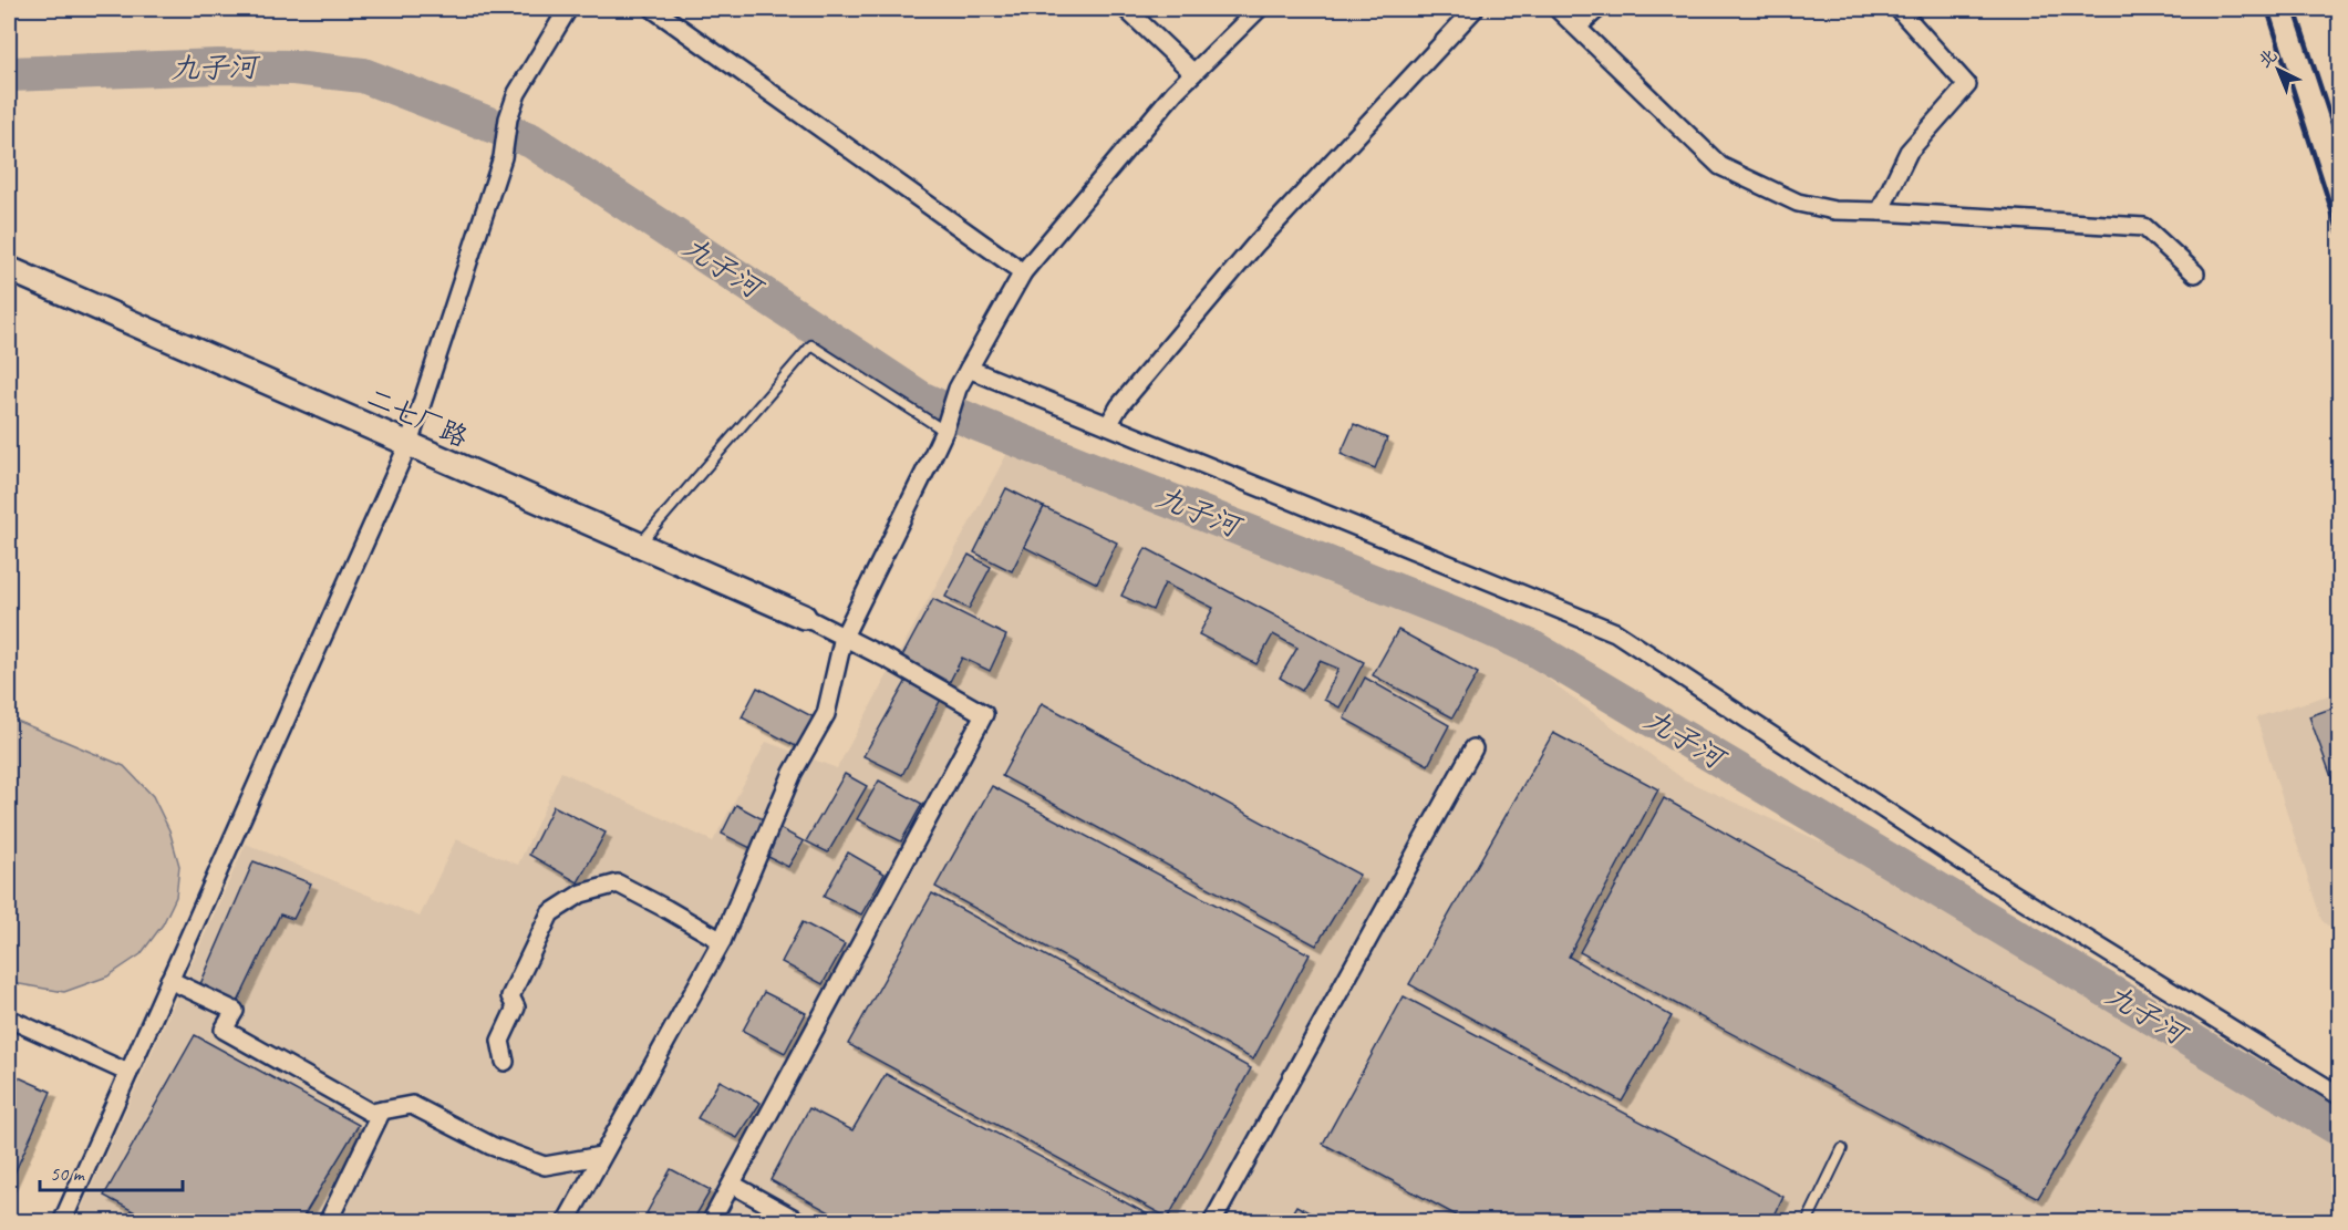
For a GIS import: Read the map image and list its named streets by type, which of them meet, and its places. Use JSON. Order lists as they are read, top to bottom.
{
  "streets": {
    "street": ["二七厂路"]
  },
  "water": ["九子河"],
  "scale_bar": "50 m",
  "north": "top left"
}
